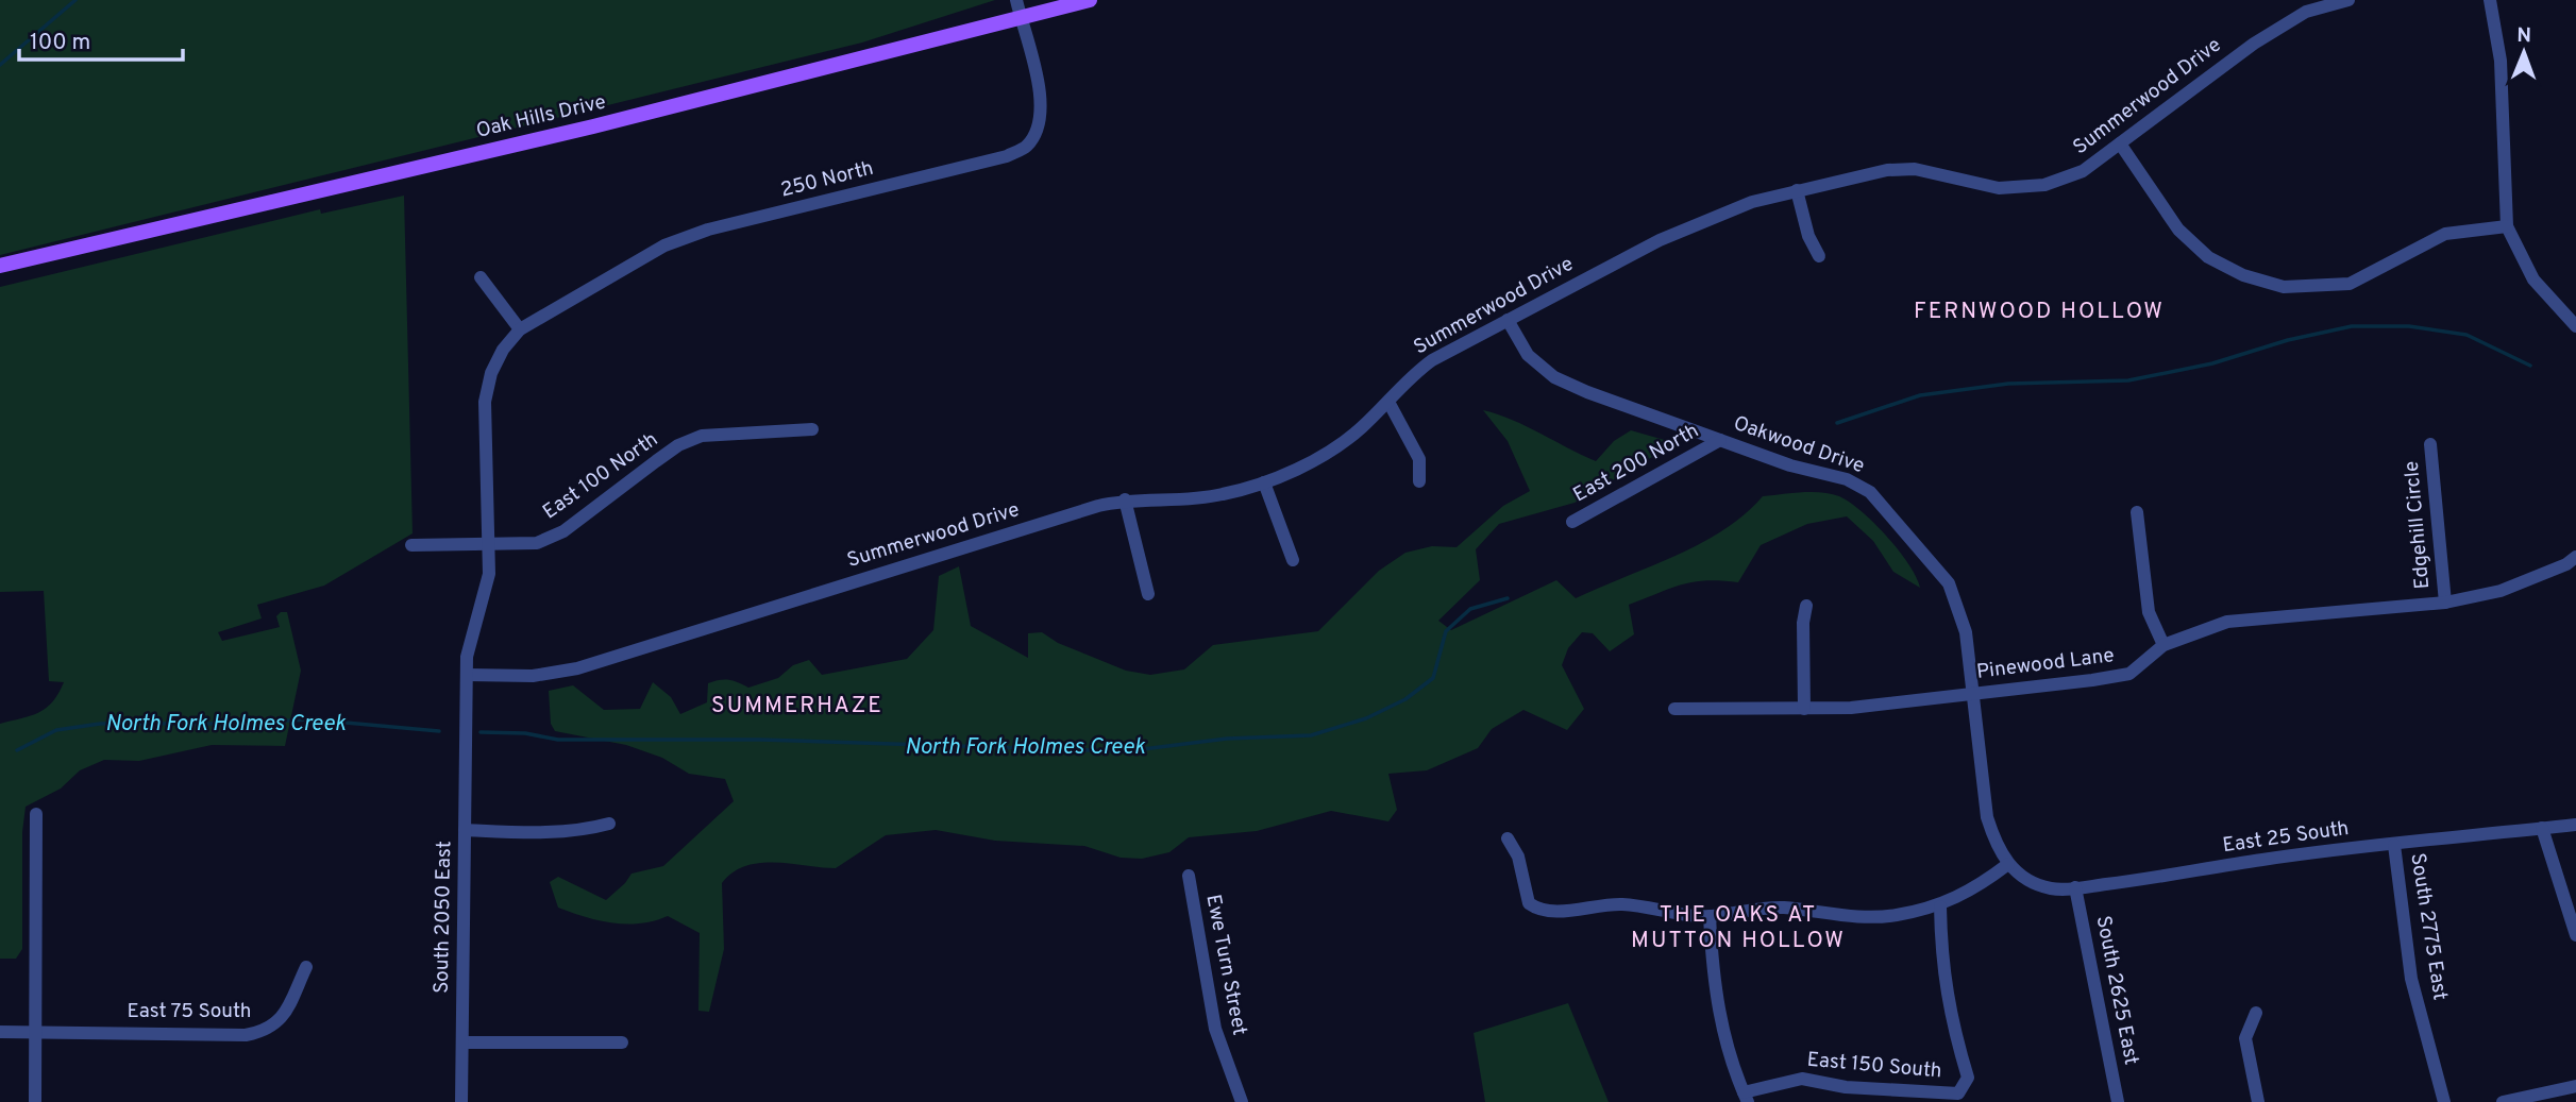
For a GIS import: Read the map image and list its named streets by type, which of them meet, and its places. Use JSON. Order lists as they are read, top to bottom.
{
  "streets": {
    "main road": ["Oak Hills Drive"],
    "street": [
      "Summerwood Drive",
      "250 North",
      "Oakwood Drive",
      "East 200 North",
      "East 100 North",
      "Edgehill Circle",
      "Pinewood Lane",
      "East 25 South",
      "South 2050 East",
      "South 2775 East",
      "Ewe Turn Street",
      "South 2625 East",
      "East 75 South",
      "East 150 South"
    ]
  },
  "crossings": [
    ["Summerwood Drive", "Oakwood Drive"],
    ["Summerwood Drive", "South 2050 East"],
    ["Oak Hills Drive", "250 North"],
    ["250 North", "South 2050 East"],
    ["Oakwood Drive", "East 200 North"],
    ["Oakwood Drive", "Pinewood Lane"],
    ["Oakwood Drive", "East 25 South"],
    ["East 100 North", "South 2050 East"],
    ["Edgehill Circle", "Pinewood Lane"],
    ["East 25 South", "South 2775 East"],
    ["East 25 South", "South 2625 East"]
  ],
  "districts": ["FERNWOOD HOLLOW", "SUMMERHAZE", "THE OAKS AT MUTTON HOLLOW"],
  "water": ["North Fork Holmes Creek"],
  "scale_bar": "100 m",
  "north": "top"
}
